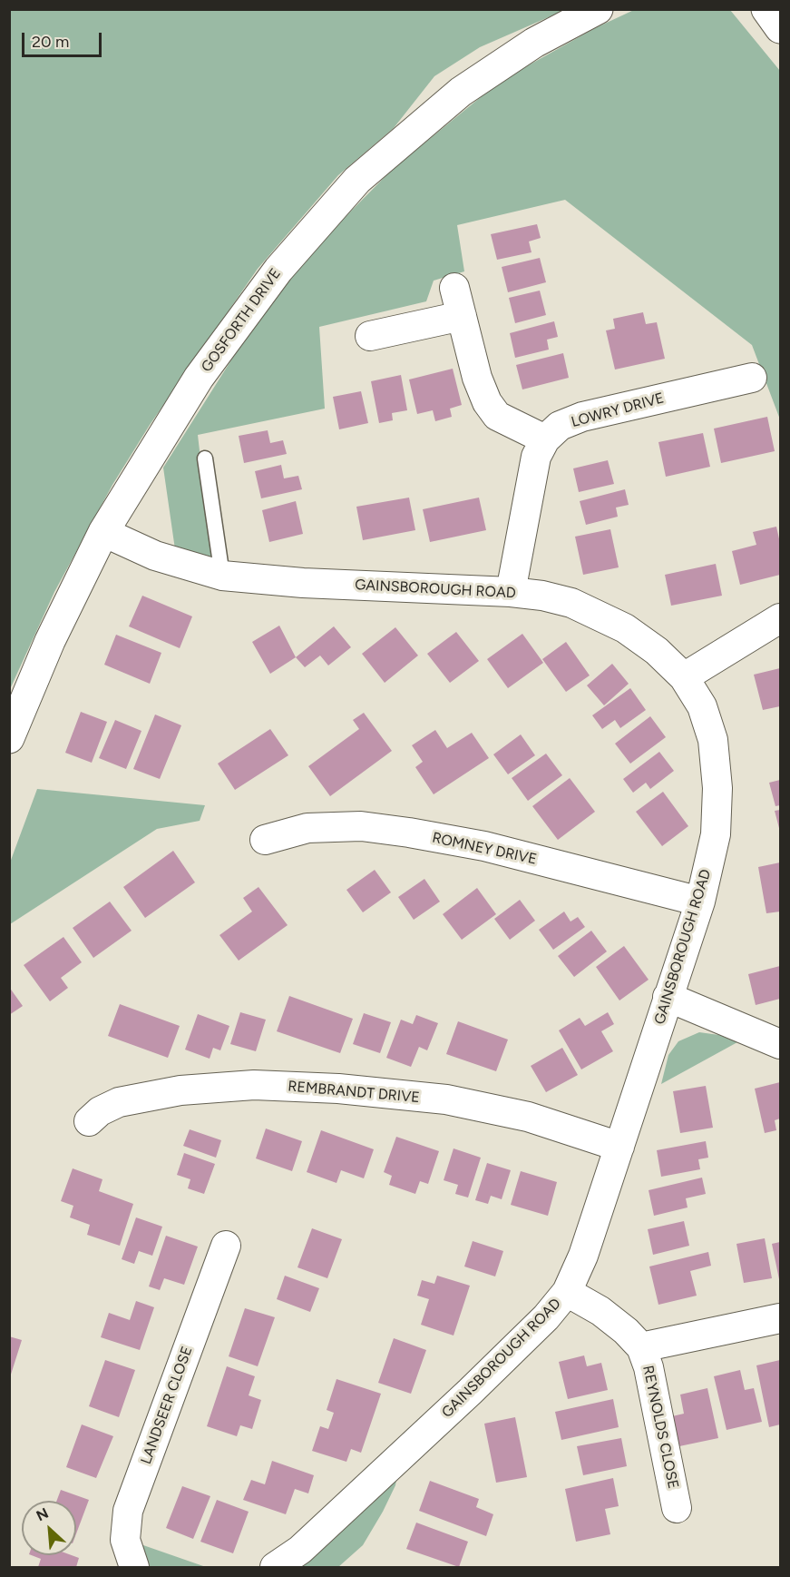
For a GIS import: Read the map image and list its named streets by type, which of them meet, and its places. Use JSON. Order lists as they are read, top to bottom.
{
  "streets": {
    "main road": ["GOSFORTH DRIVE"],
    "street": [
      "LOWRY DRIVE",
      "GAINSBOROUGH ROAD",
      "ROMNEY DRIVE",
      "REMBRANDT DRIVE",
      "LANDSEER CLOSE",
      "REYNOLDS CLOSE"
    ]
  },
  "crossings": [
    ["GOSFORTH DRIVE", "GAINSBOROUGH ROAD"],
    ["LOWRY DRIVE", "GAINSBOROUGH ROAD"],
    ["GAINSBOROUGH ROAD", "ROMNEY DRIVE"],
    ["GAINSBOROUGH ROAD", "REMBRANDT DRIVE"],
    ["GAINSBOROUGH ROAD", "REYNOLDS CLOSE"]
  ],
  "scale_bar": "20 m",
  "north": "top left"
}
